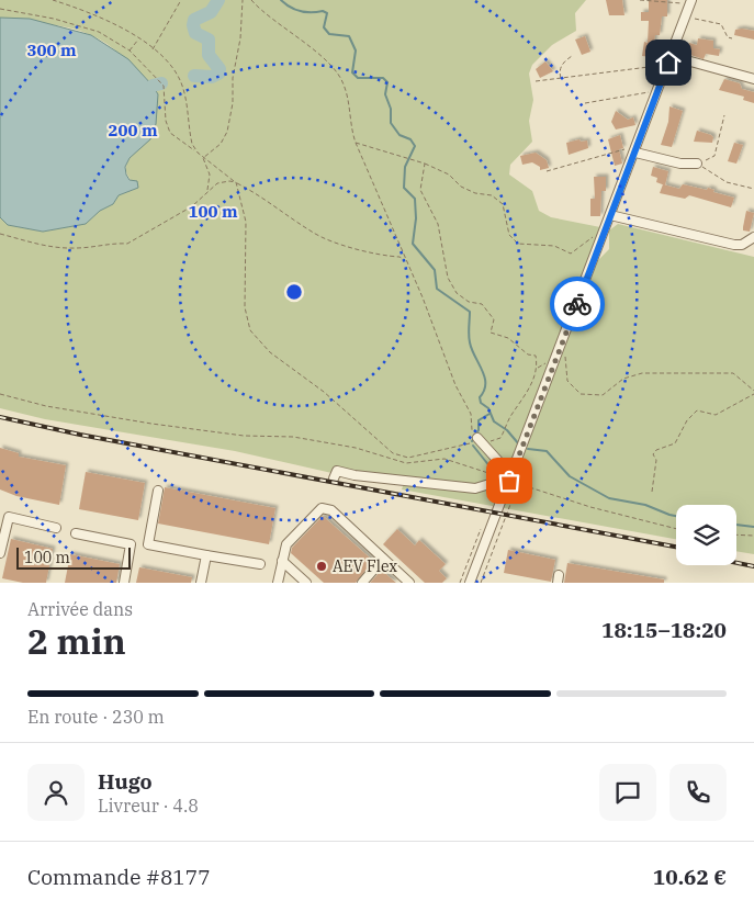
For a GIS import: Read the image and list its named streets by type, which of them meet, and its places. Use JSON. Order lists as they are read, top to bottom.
{
  "places": ["AEV Flex"],
  "scale_bar": "100 m",
  "page": {
    "scale": "100 m",
    "heading": ["2 min", "Arrivée dans", "18:15–18:20"],
    "panel": [
      "Hugo",
      "Livreur · 4.8",
      "Commande #8177",
      "10.62 €"
    ],
    "bar": "En route · 230 m"
  },
  "rings": ["300 m", "200 m", "100 m"]
}
